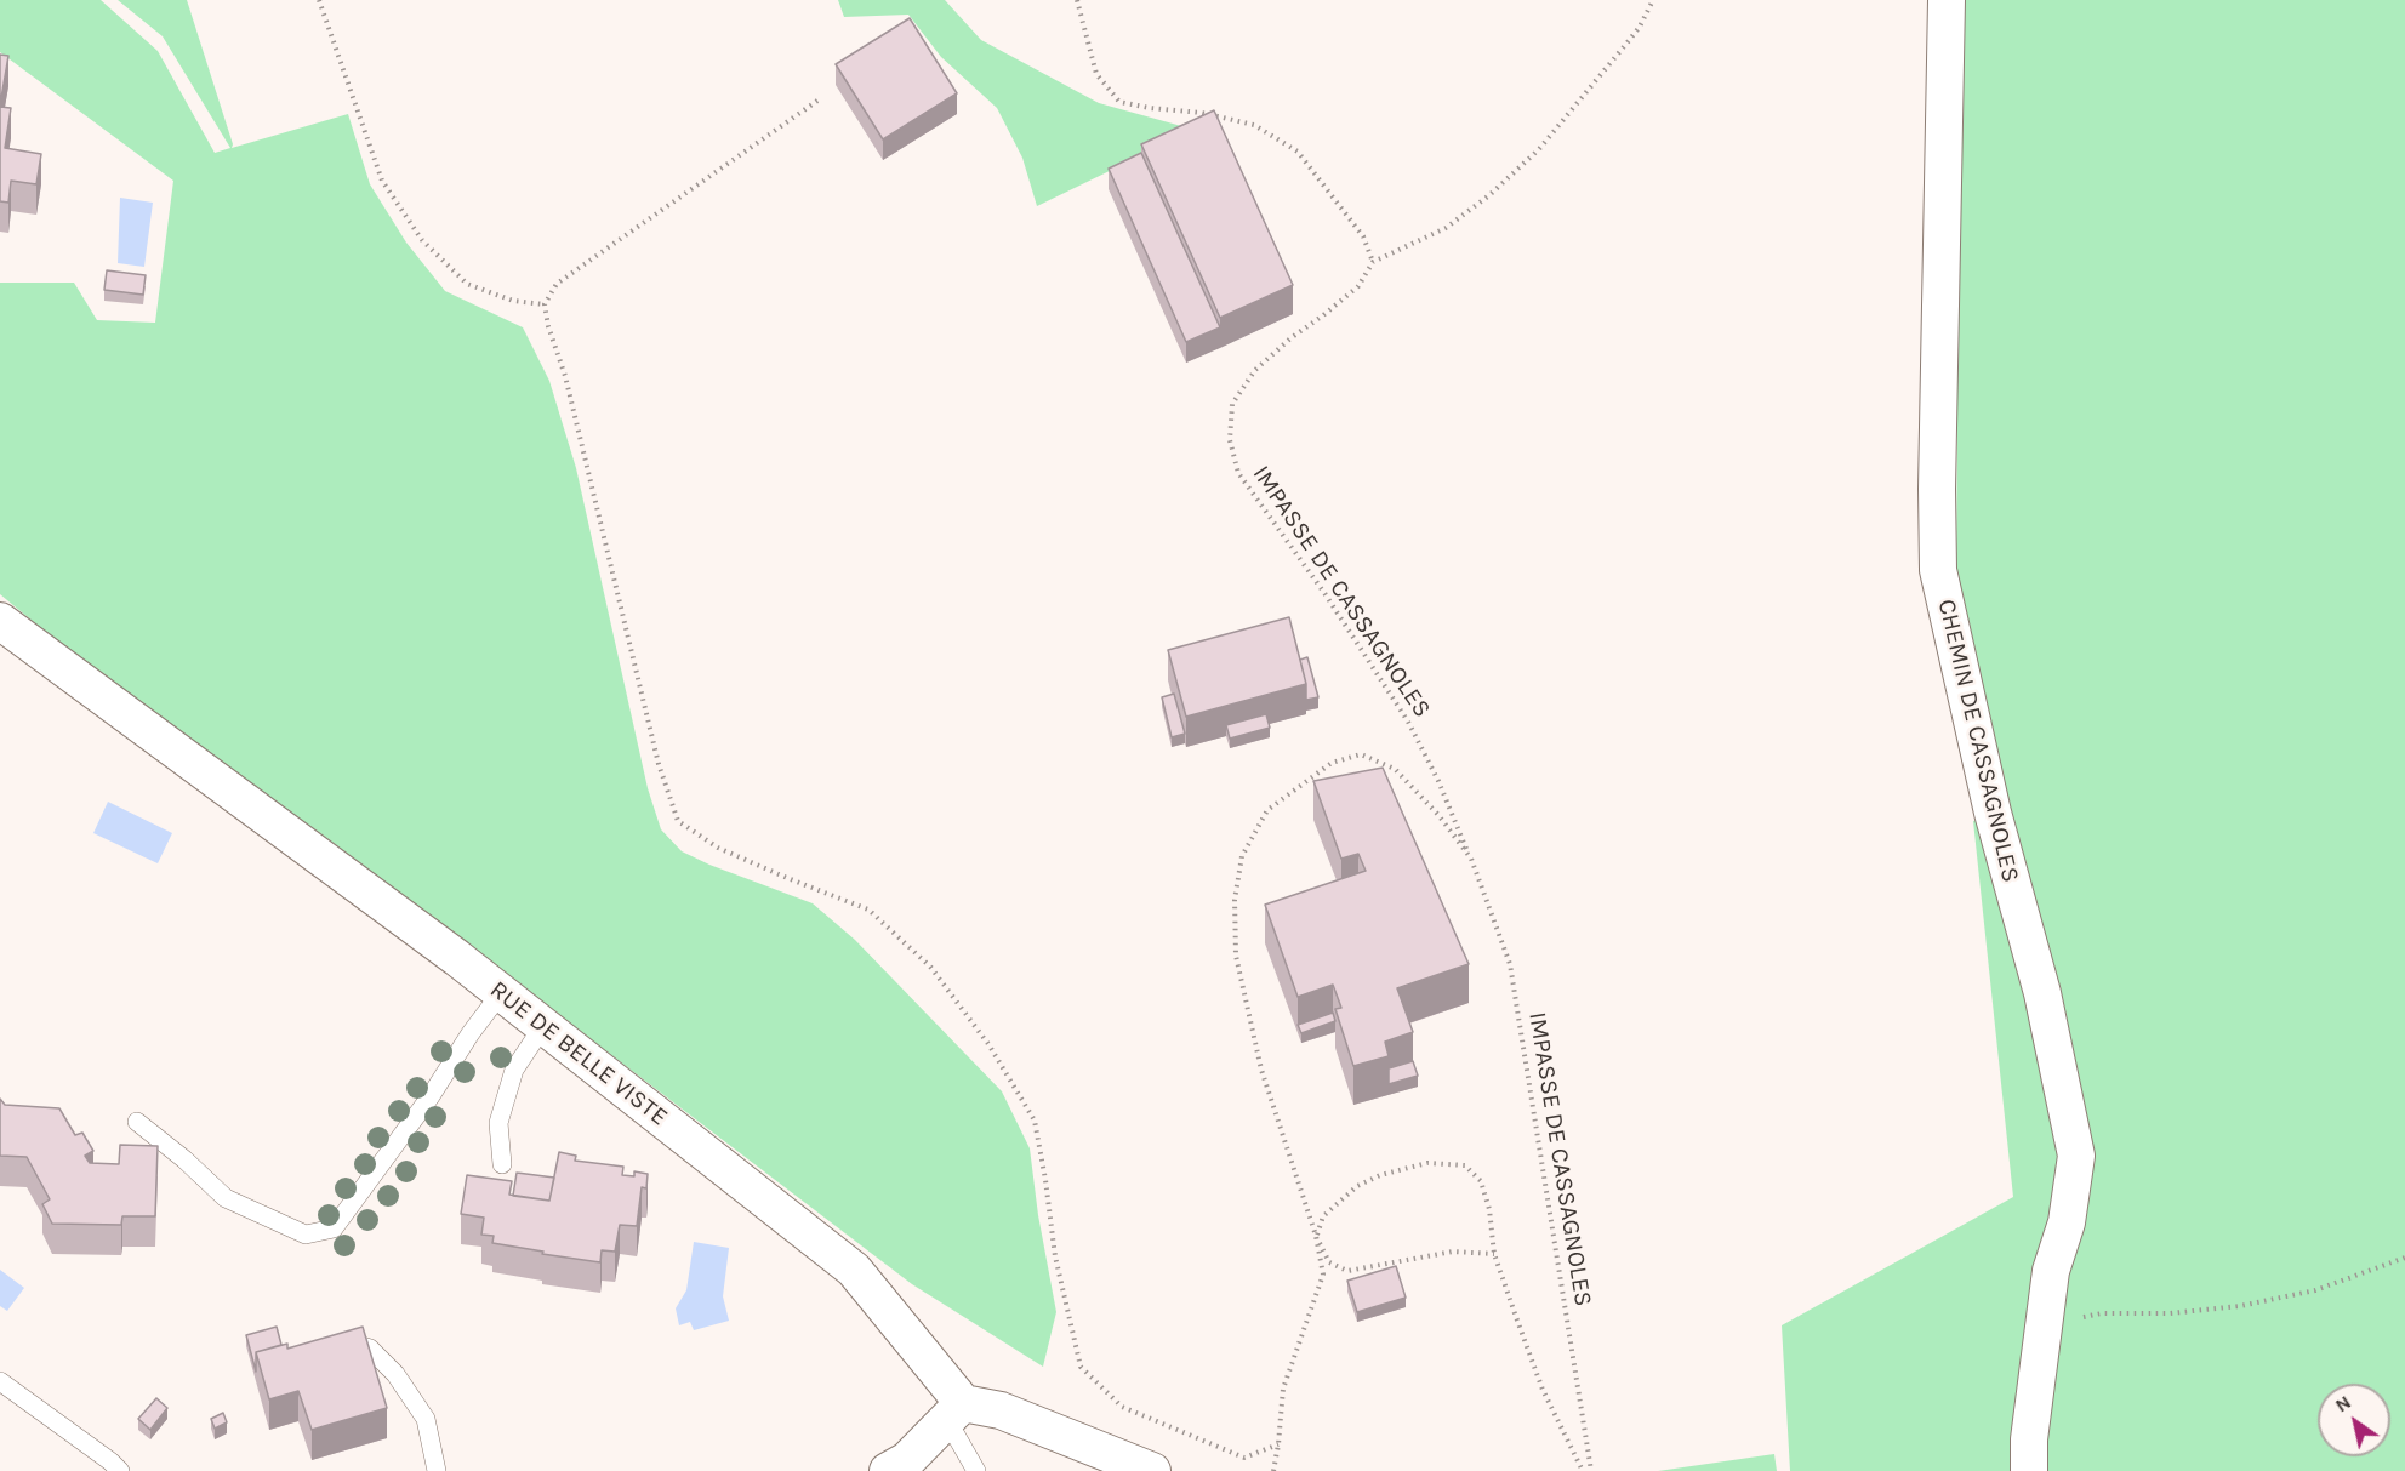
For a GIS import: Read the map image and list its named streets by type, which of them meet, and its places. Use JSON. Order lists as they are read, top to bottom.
{
  "streets": {
    "street": ["CHEMIN DE CASSAGNOLES", "RUE DE BELLE VISTE"],
    "path": ["IMPASSE DE CASSAGNOLES"]
  },
  "north": "top left"
}
